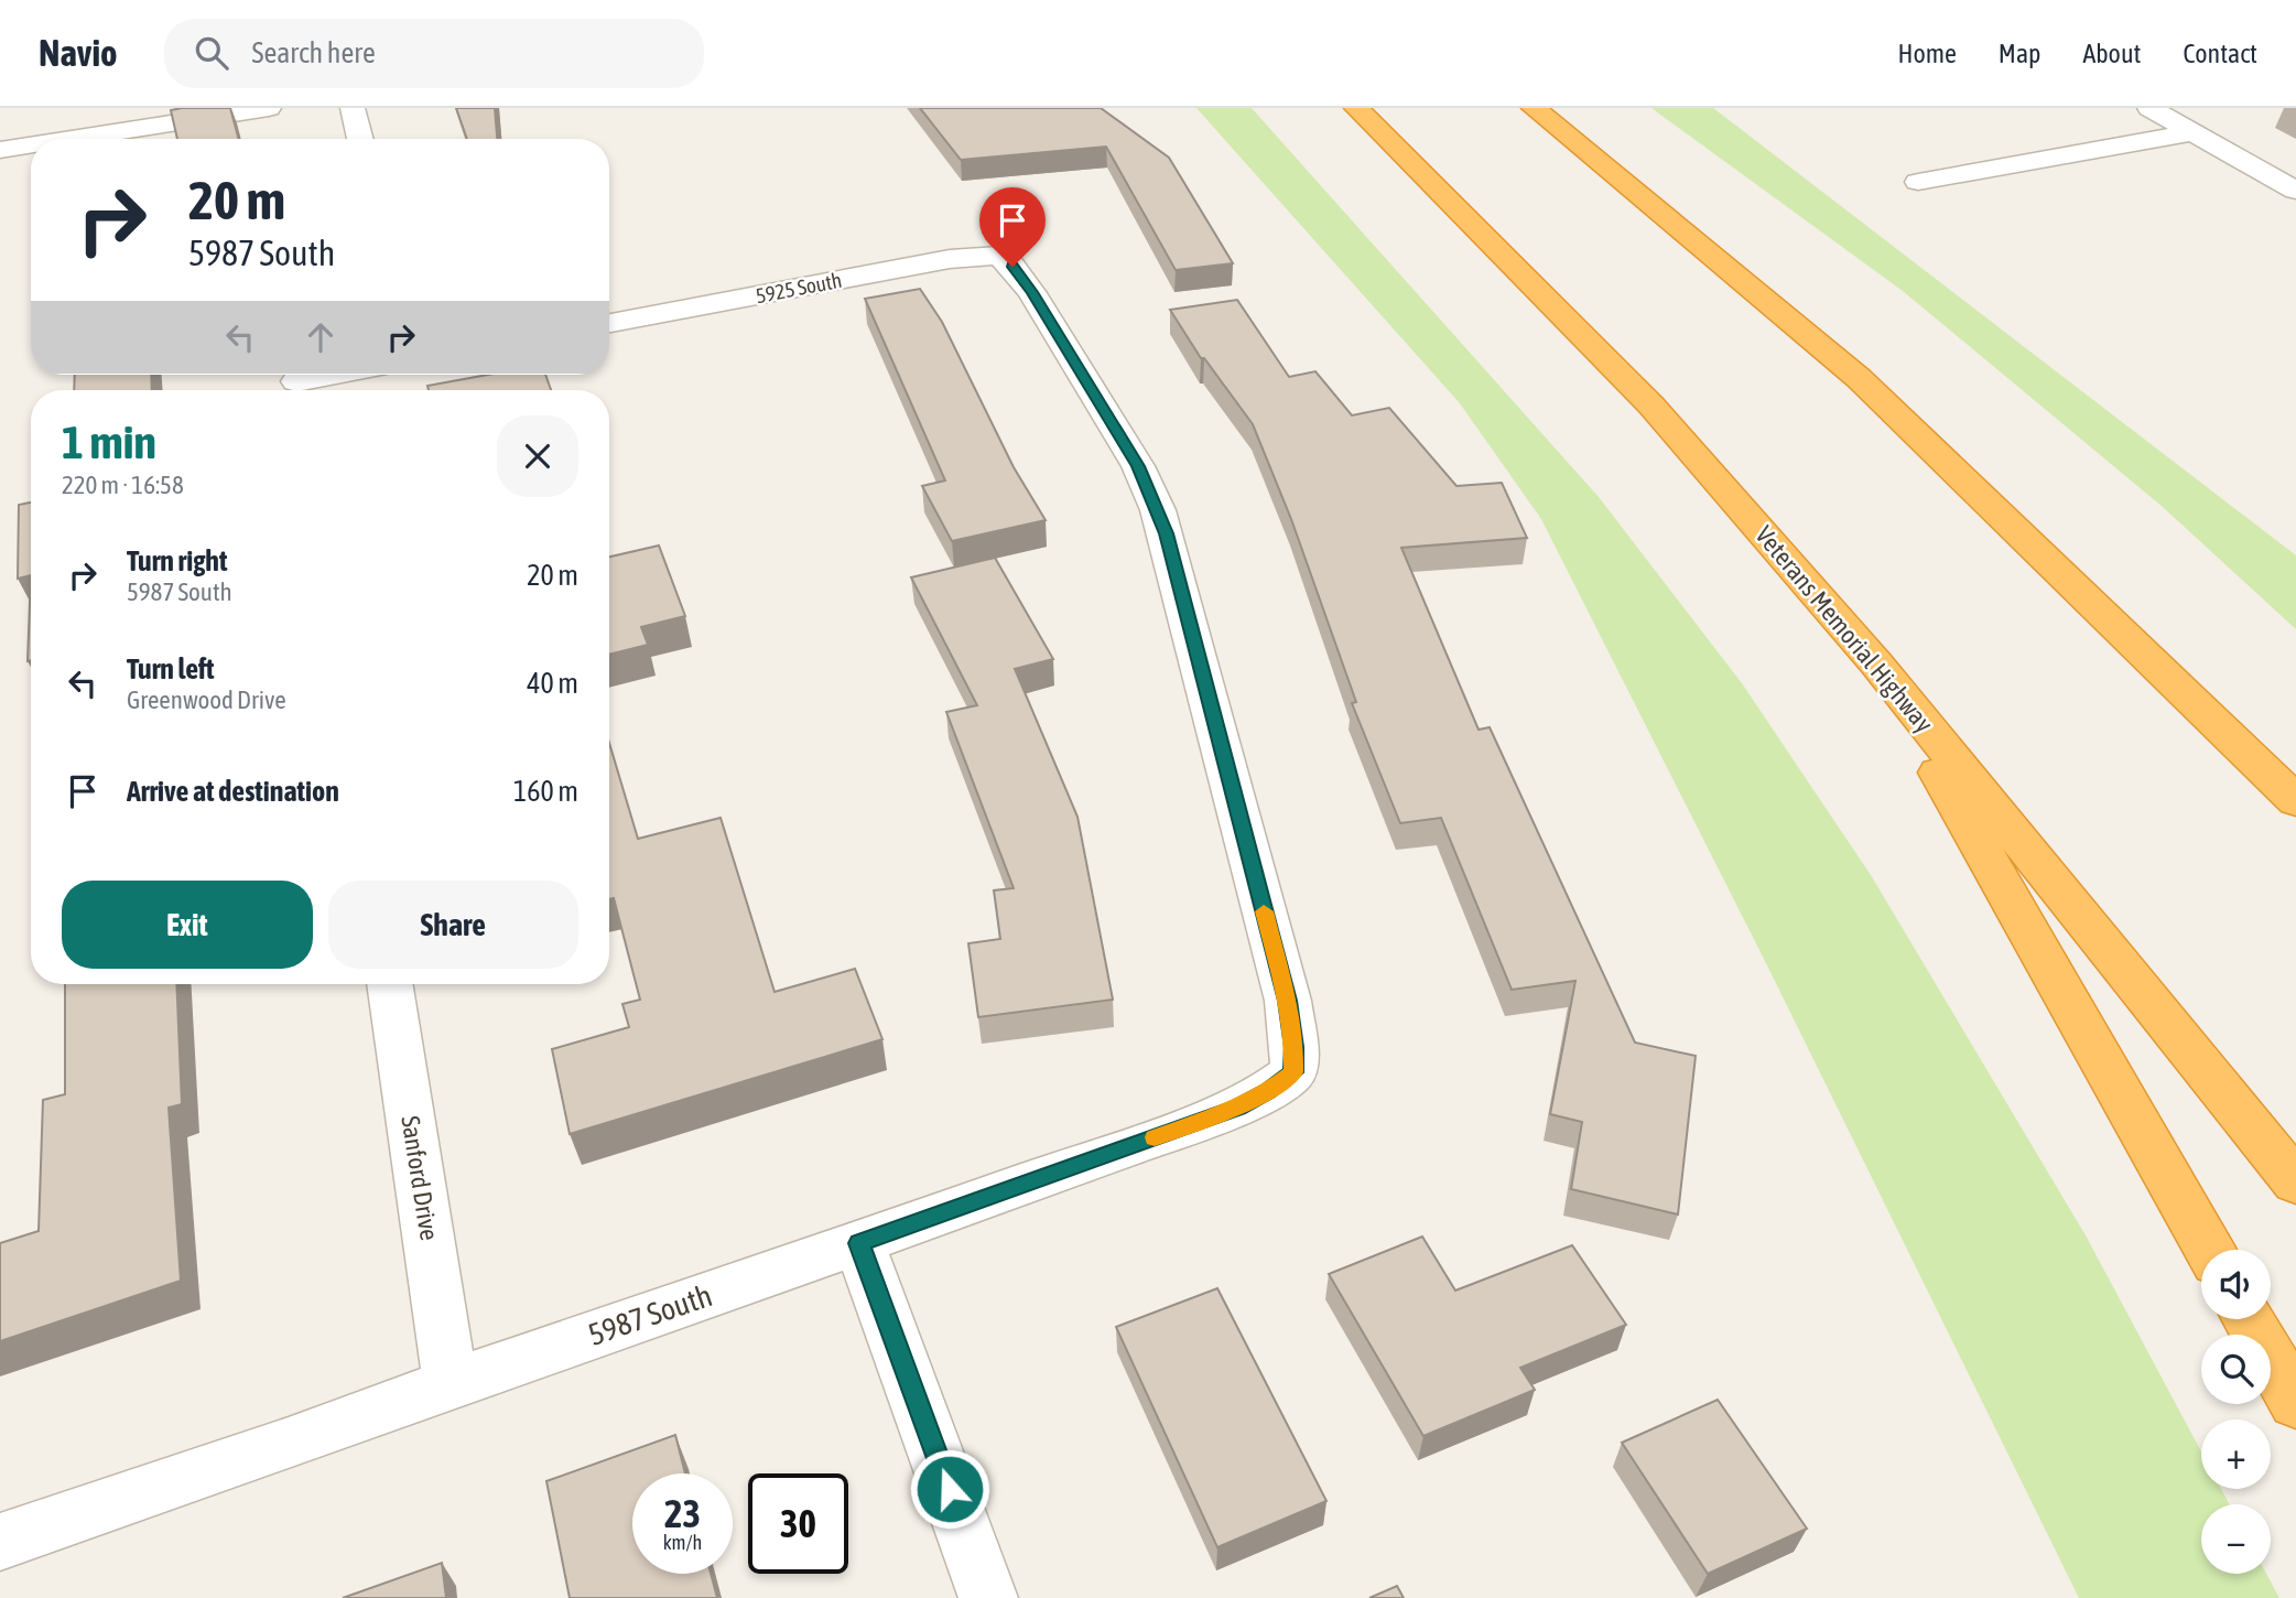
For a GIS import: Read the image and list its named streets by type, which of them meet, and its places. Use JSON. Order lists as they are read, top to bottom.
{
  "streets": {
    "highway": ["Veterans Memorial Highway"],
    "street": ["5925 South", "Sanford Drive", "5987 South"]
  },
  "crossings": [
    ["5925 South", "5987 South"],
    ["Sanford Drive", "5987 South"]
  ],
  "page": {
    "header": "Navio",
    "search": "Search here",
    "nav": [
      "Home",
      "Map",
      "About",
      "Contact"
    ],
    "turn": ["20 m", "5987 South"],
    "heading": ["1 min", "220 m · 16:58"],
    "list": [
      {
        "name": "Turn right",
        "note": "5987 South",
        "value": "20 m"
      },
      {
        "name": "Turn left",
        "note": "Greenwood Drive",
        "value": "40 m"
      },
      {
        "name": "Arrive at destination",
        "value": "160 m"
      }
    ],
    "buttons": ["Exit", "Share"],
    "map_buttons": ["+", "−"],
    "speed": "23 km/h",
    "limit": "30"
  }
}
